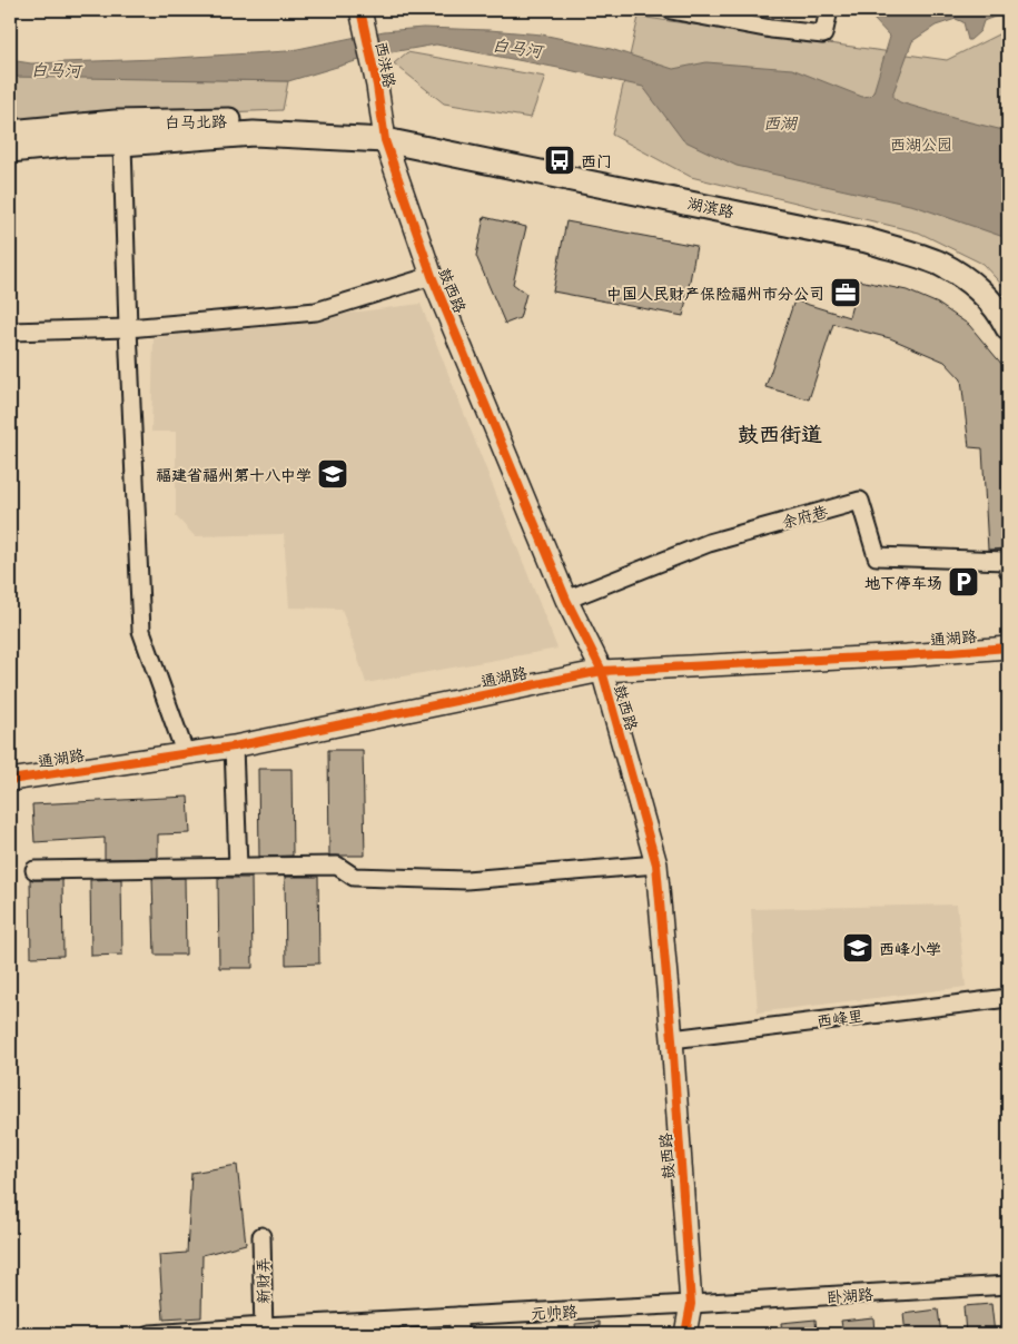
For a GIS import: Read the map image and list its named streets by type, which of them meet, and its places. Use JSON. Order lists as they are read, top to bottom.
{
  "streets": {
    "main road": ["白马北路", "湖滨路"],
    "street": [
      "西洪路",
      "鼓西路",
      "余府巷",
      "通湖路",
      "西峰里",
      "新财弄",
      "卧湖路",
      "元帅路"
    ]
  },
  "crossings": [
    ["西洪路", "白马北路"],
    ["西洪路", "湖滨路"],
    ["西洪路", "鼓西路"],
    ["白马北路", "湖滨路"],
    ["白马北路", "鼓西路"],
    ["湖滨路", "鼓西路"],
    ["鼓西路", "余府巷"],
    ["鼓西路", "通湖路"],
    ["鼓西路", "西峰里"],
    ["鼓西路", "卧湖路"],
    ["鼓西路", "元帅路"],
    ["新财弄", "元帅路"],
    ["卧湖路", "元帅路"]
  ],
  "districts": ["鼓西街道"],
  "water": ["白马河", "西湖"],
  "parks": ["西湖公园"],
  "places": {
    "bus stop": ["西门"],
    "office": ["中国人民财产保险福州市分公司"],
    "school or university": ["福建省福州第十八中学", "西峰小学"],
    "parking": ["地下停车场"]
  }
}
